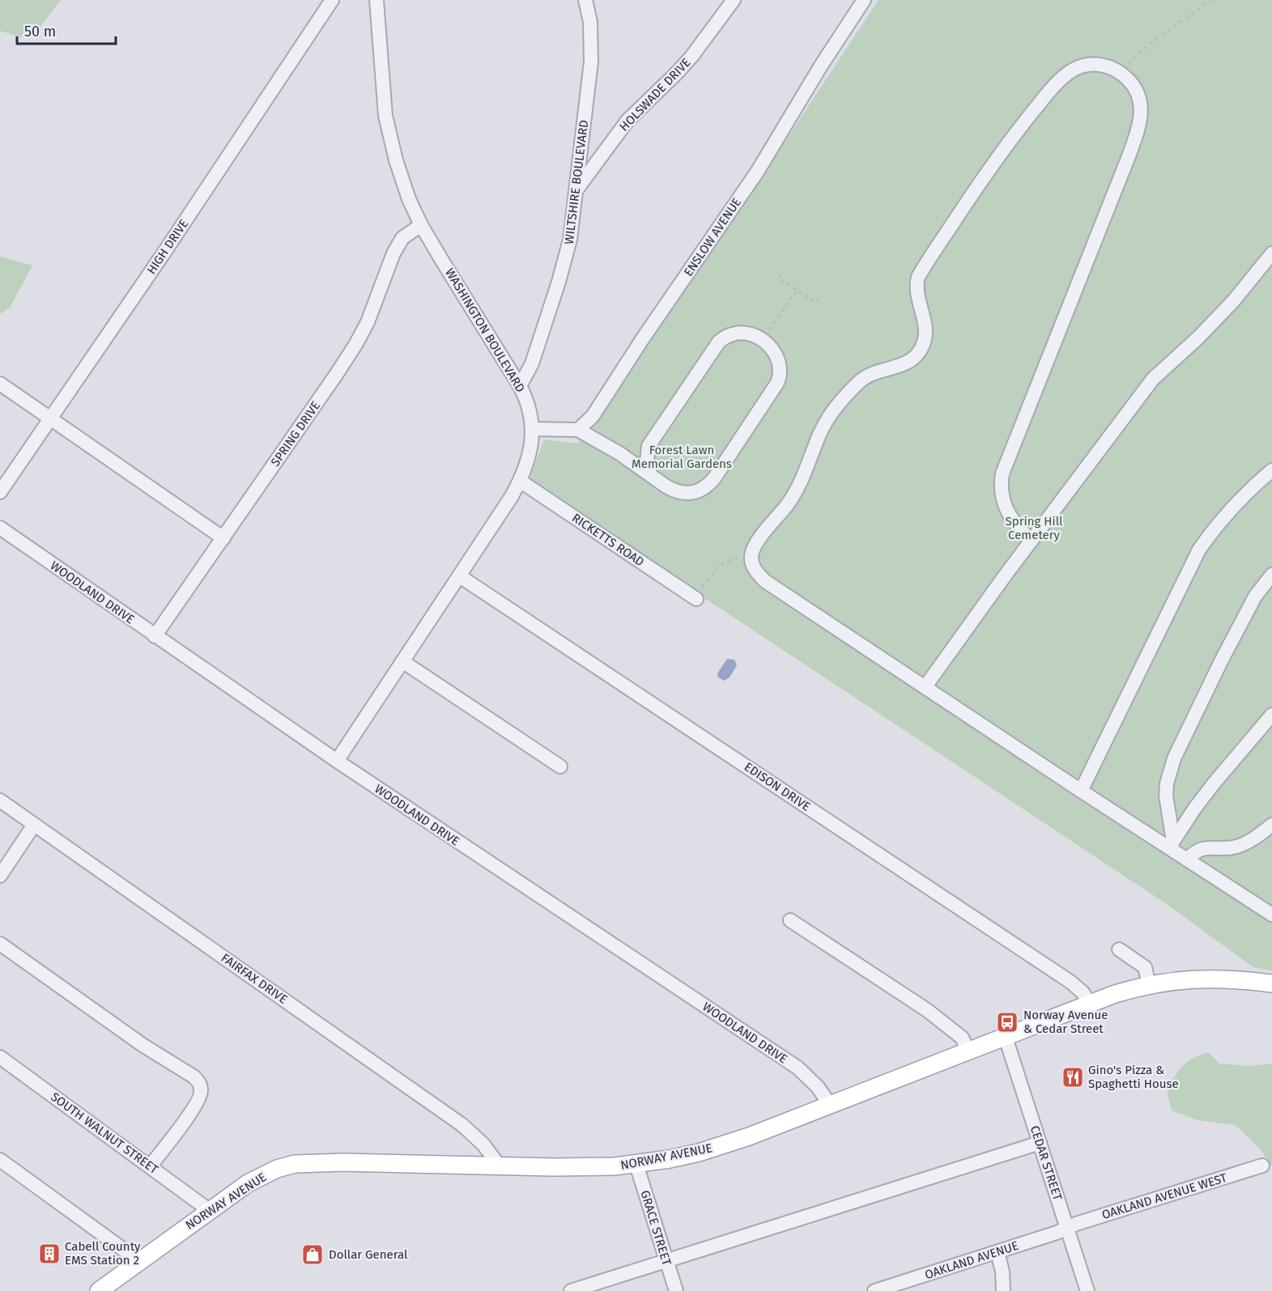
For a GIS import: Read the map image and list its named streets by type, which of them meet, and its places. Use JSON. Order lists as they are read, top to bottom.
{
  "streets": {
    "main road": ["NORWAY AVENUE"],
    "street": [
      "HOLSWADE DRIVE",
      "WILTSHIRE BOULEVARD",
      "ENSLOW AVENUE",
      "HIGH DRIVE",
      "WASHINGTON BOULEVARD",
      "SPRING DRIVE",
      "RICKETTS ROAD",
      "WOODLAND DRIVE",
      "EDISON DRIVE",
      "FAIRFAX DRIVE",
      "SOUTH WALNUT STREET",
      "CEDAR STREET",
      "OAKLAND AVENUE WEST",
      "GRACE STREET",
      "OAKLAND AVENUE"
    ]
  },
  "crossings": [
    ["HOLSWADE DRIVE", "WILTSHIRE BOULEVARD"],
    ["WILTSHIRE BOULEVARD", "WASHINGTON BOULEVARD"],
    ["WASHINGTON BOULEVARD", "SPRING DRIVE"],
    ["WASHINGTON BOULEVARD", "RICKETTS ROAD"],
    ["WASHINGTON BOULEVARD", "WOODLAND DRIVE"],
    ["WASHINGTON BOULEVARD", "EDISON DRIVE"],
    ["SPRING DRIVE", "WOODLAND DRIVE"],
    ["WOODLAND DRIVE", "NORWAY AVENUE"],
    ["EDISON DRIVE", "NORWAY AVENUE"],
    ["FAIRFAX DRIVE", "NORWAY AVENUE"],
    ["SOUTH WALNUT STREET", "NORWAY AVENUE"],
    ["NORWAY AVENUE", "CEDAR STREET"],
    ["NORWAY AVENUE", "GRACE STREET"],
    ["CEDAR STREET", "OAKLAND AVENUE WEST"],
    ["CEDAR STREET", "OAKLAND AVENUE"],
    ["OAKLAND AVENUE WEST", "OAKLAND AVENUE"]
  ],
  "parks": ["Forest Lawn Memorial Gardens", "Spring Hill Cemetery"],
  "places": {
    "bus stop": ["Norway Avenue & Cedar Street"],
    "restaurant": ["Gino's Pizza & Spaghetti House"],
    "building": ["Cabell County EMS Station 2"],
    "shop": ["Dollar General"]
  },
  "scale_bar": "50 m"
}
